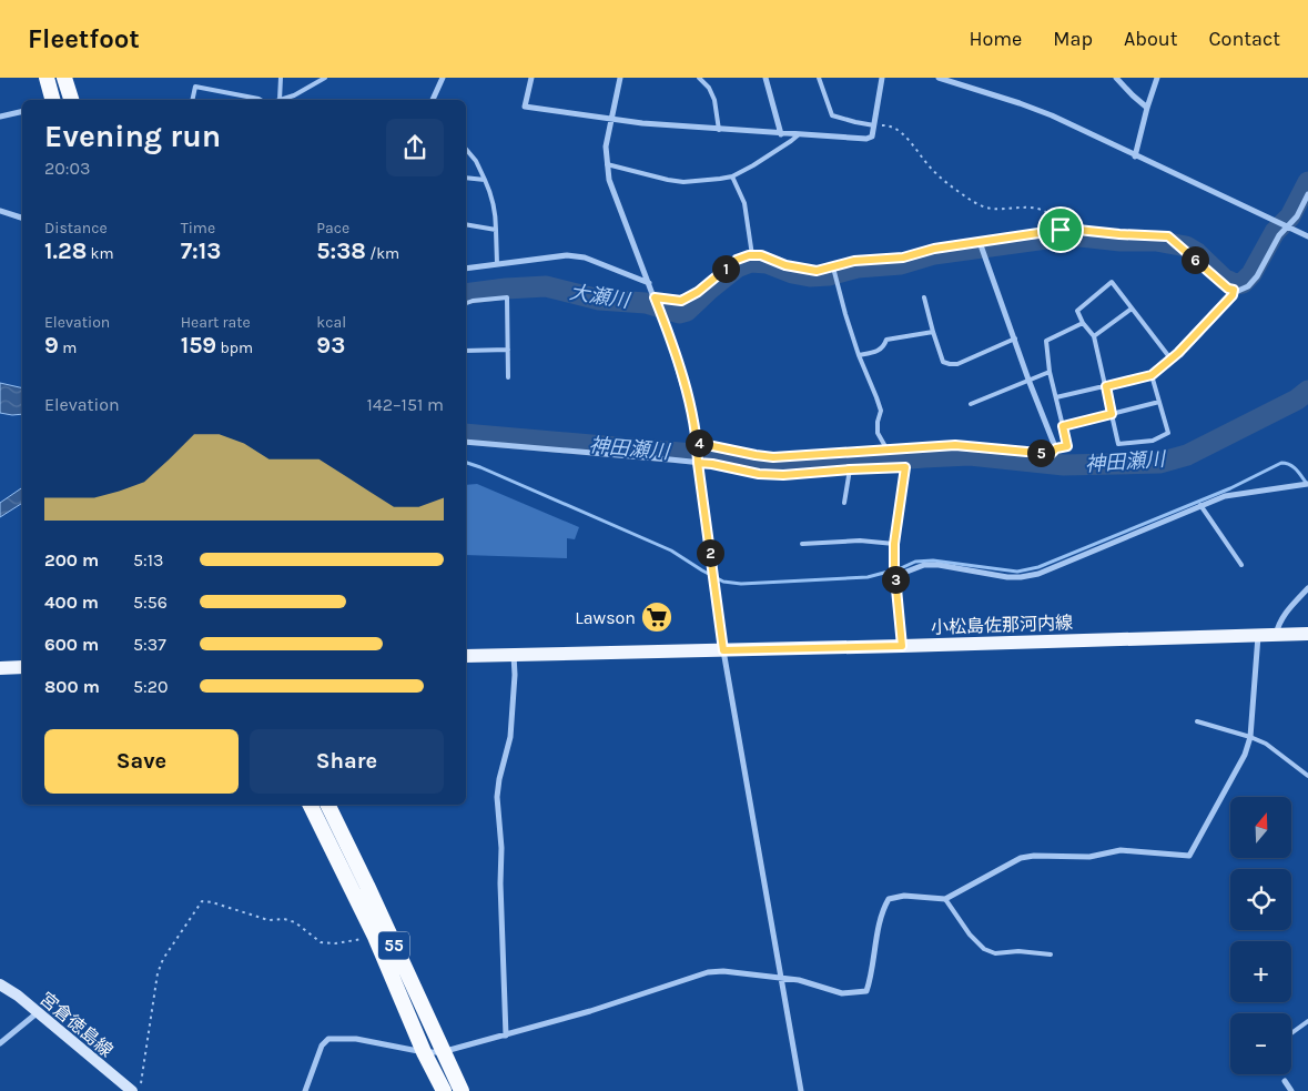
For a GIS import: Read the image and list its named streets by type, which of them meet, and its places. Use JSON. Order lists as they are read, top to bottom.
{
  "streets": {
    "highway": ["55"],
    "main road": ["小松島佐那河内線", "宮倉徳島線"]
  },
  "water": ["大瀬川", "神田瀬川"],
  "places": {
    "supermarket": ["Lawson"]
  },
  "north": "top",
  "page": {
    "header": "Fleetfoot",
    "nav": [
      "Home",
      "Map",
      "About",
      "Contact"
    ],
    "heading": ["Evening run", "20:03"],
    "stats": [
      ["Distance", "1.28 km"],
      ["Time", "7:13"],
      ["Pace", "5:38 /km"],
      ["Elevation", "9 m"],
      ["Heart rate", "159 bpm"],
      ["kcal", "93"]
    ],
    "pins": [
      "6",
      "1",
      "4",
      "5",
      "2",
      "3"
    ],
    "chart": ["Elevation", "142–151 m"],
    "list": [
      {
        "name": "200 m",
        "note": "5:13"
      },
      {
        "name": "400 m",
        "note": "5:56"
      },
      {
        "name": "600 m",
        "note": "5:37"
      },
      {
        "name": "800 m",
        "note": "5:20"
      }
    ],
    "buttons": ["Save", "Share"],
    "map_buttons": ["+", "−"]
  }
}
